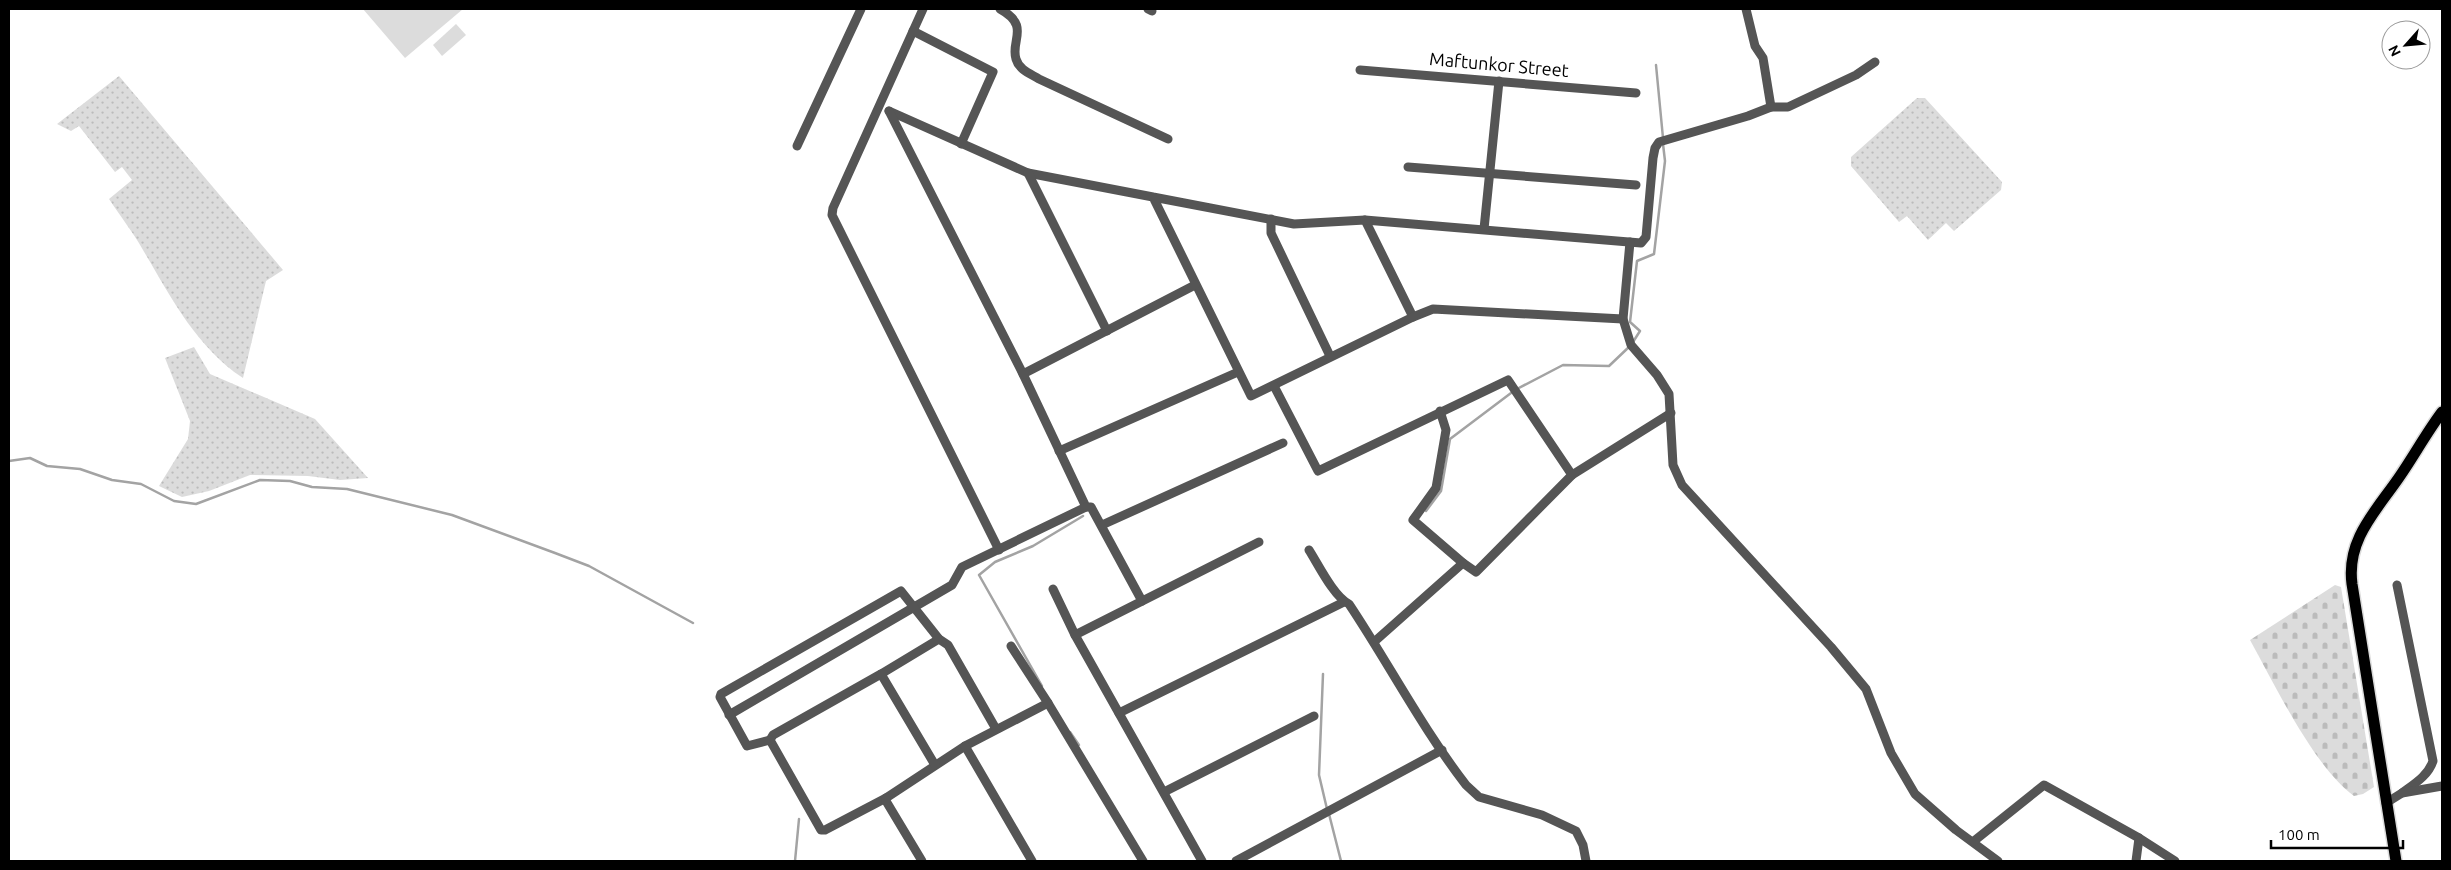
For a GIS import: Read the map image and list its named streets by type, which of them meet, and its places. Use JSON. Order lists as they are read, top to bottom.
{
  "streets": {
    "street": ["Maftunkor Street"]
  },
  "scale_bar": "100 m",
  "north": "bottom left"
}
